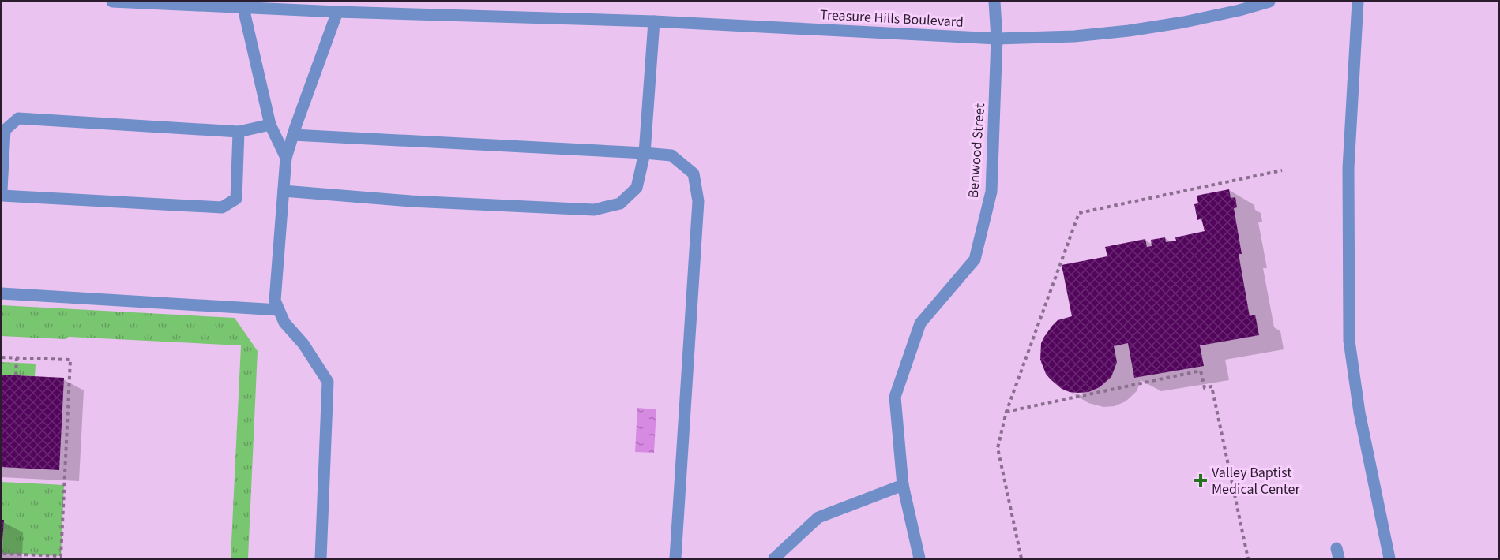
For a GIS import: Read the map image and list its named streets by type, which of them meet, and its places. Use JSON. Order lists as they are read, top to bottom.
{
  "streets": {
    "street": ["Treasure Hills Boulevard", "Benwood Street"]
  },
  "crossings": [
    ["Treasure Hills Boulevard", "Benwood Street"]
  ],
  "places": {
    "health": ["Valley Baptist Medical Center"]
  }
}
